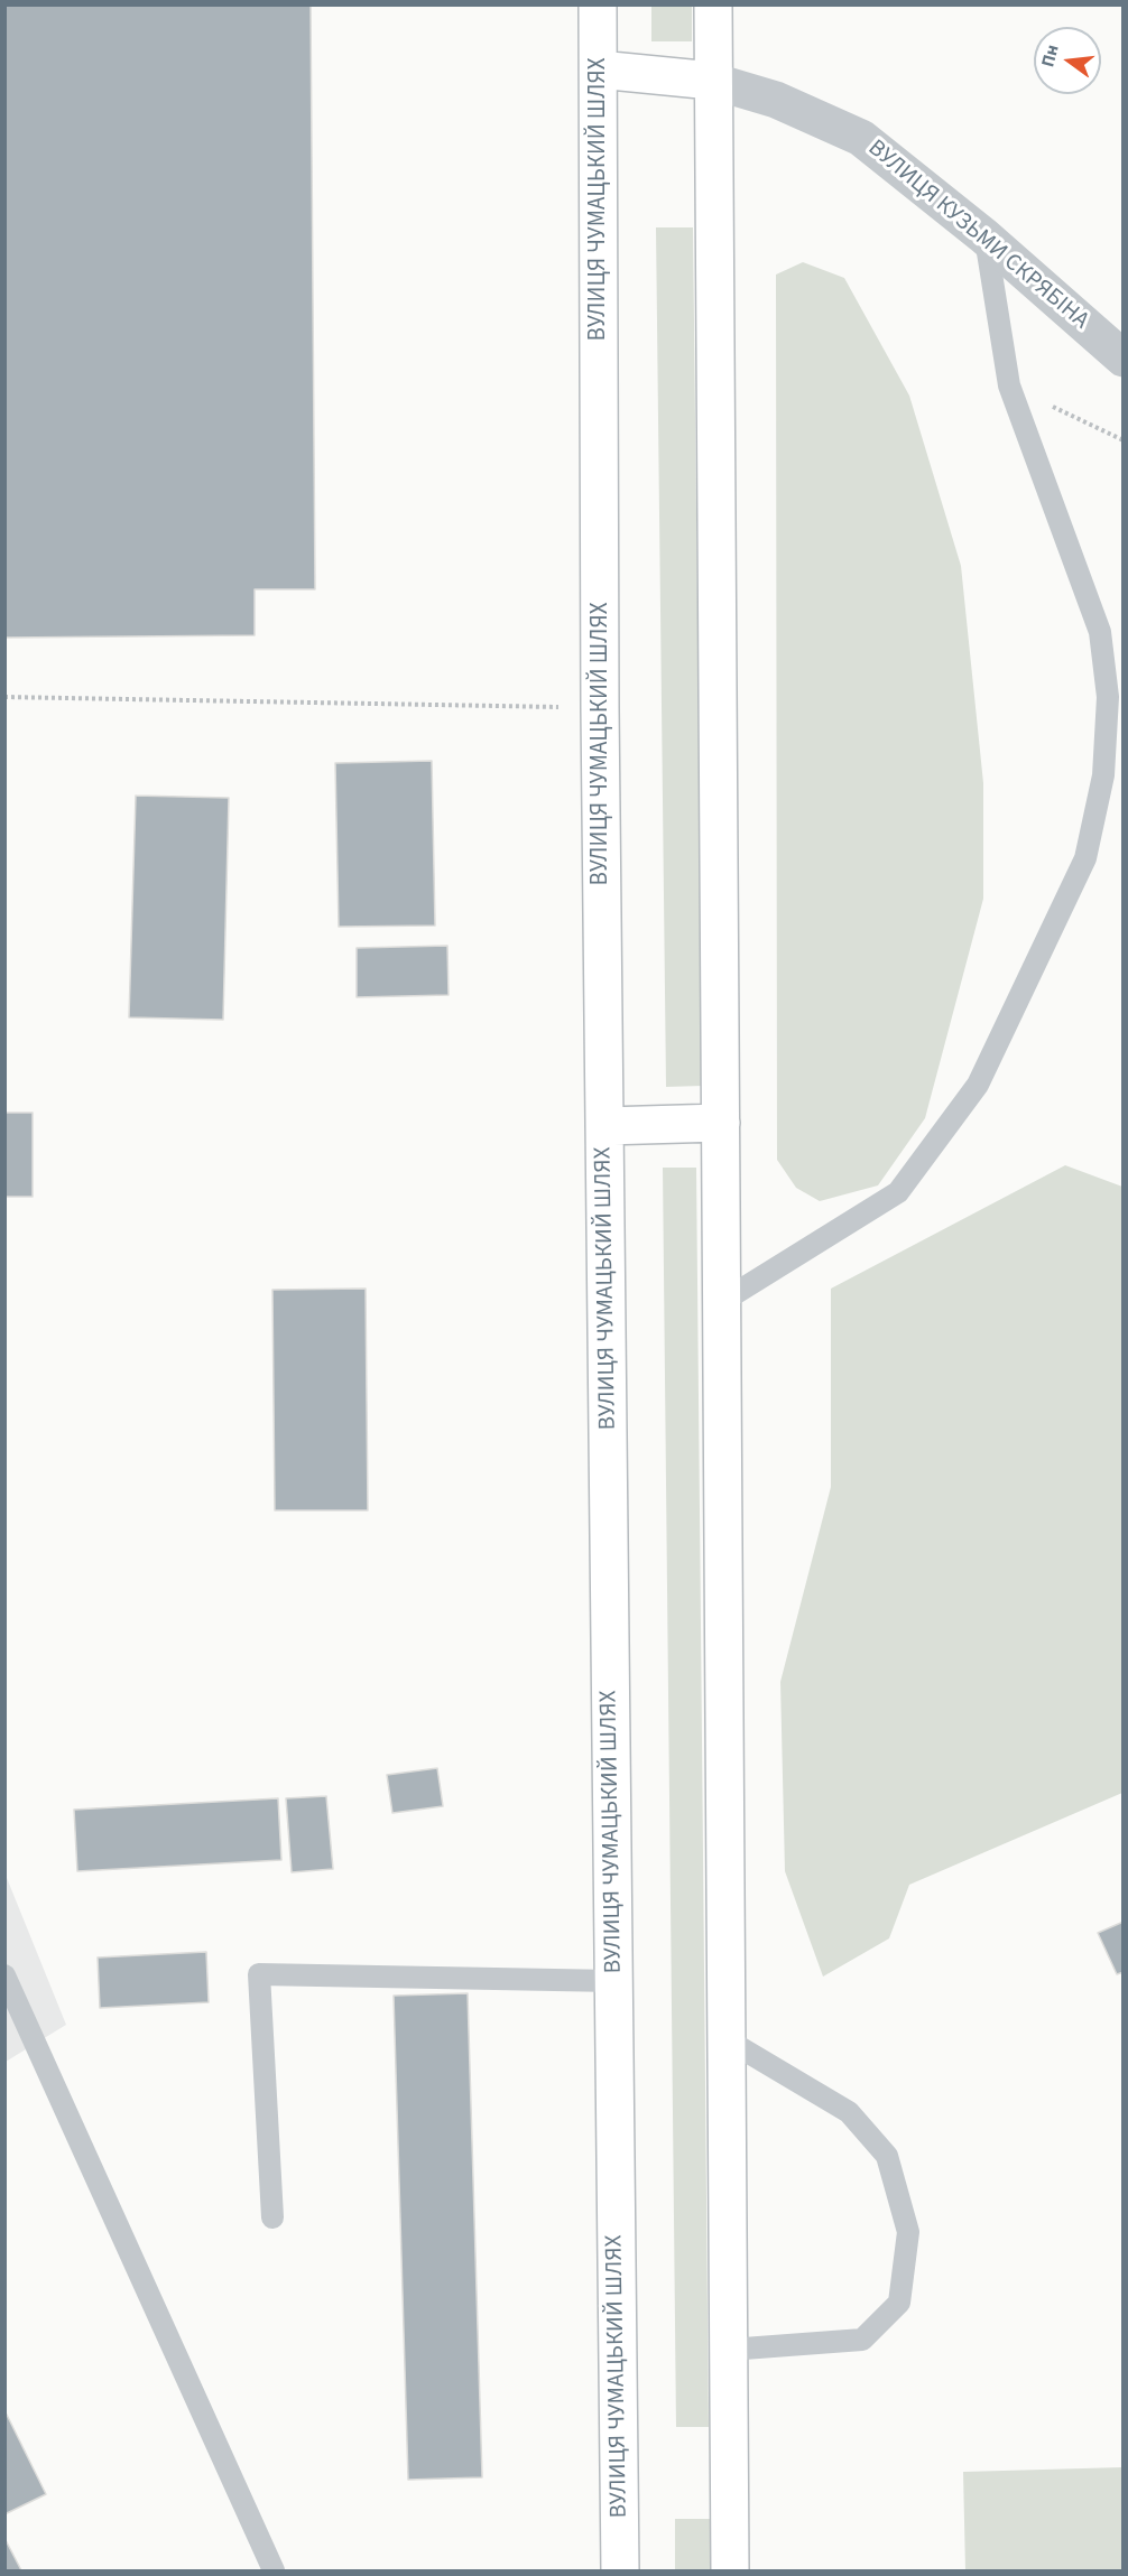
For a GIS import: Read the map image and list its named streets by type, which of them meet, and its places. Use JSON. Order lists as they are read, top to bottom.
{
  "streets": {
    "main road": ["ВУЛИЦЯ ЧУМАЦЬКИЙ ШЛЯХ"],
    "street": ["ВУЛИЦЯ КУЗЬМИ СКРЯБІНА"]
  },
  "north": "left"
}
